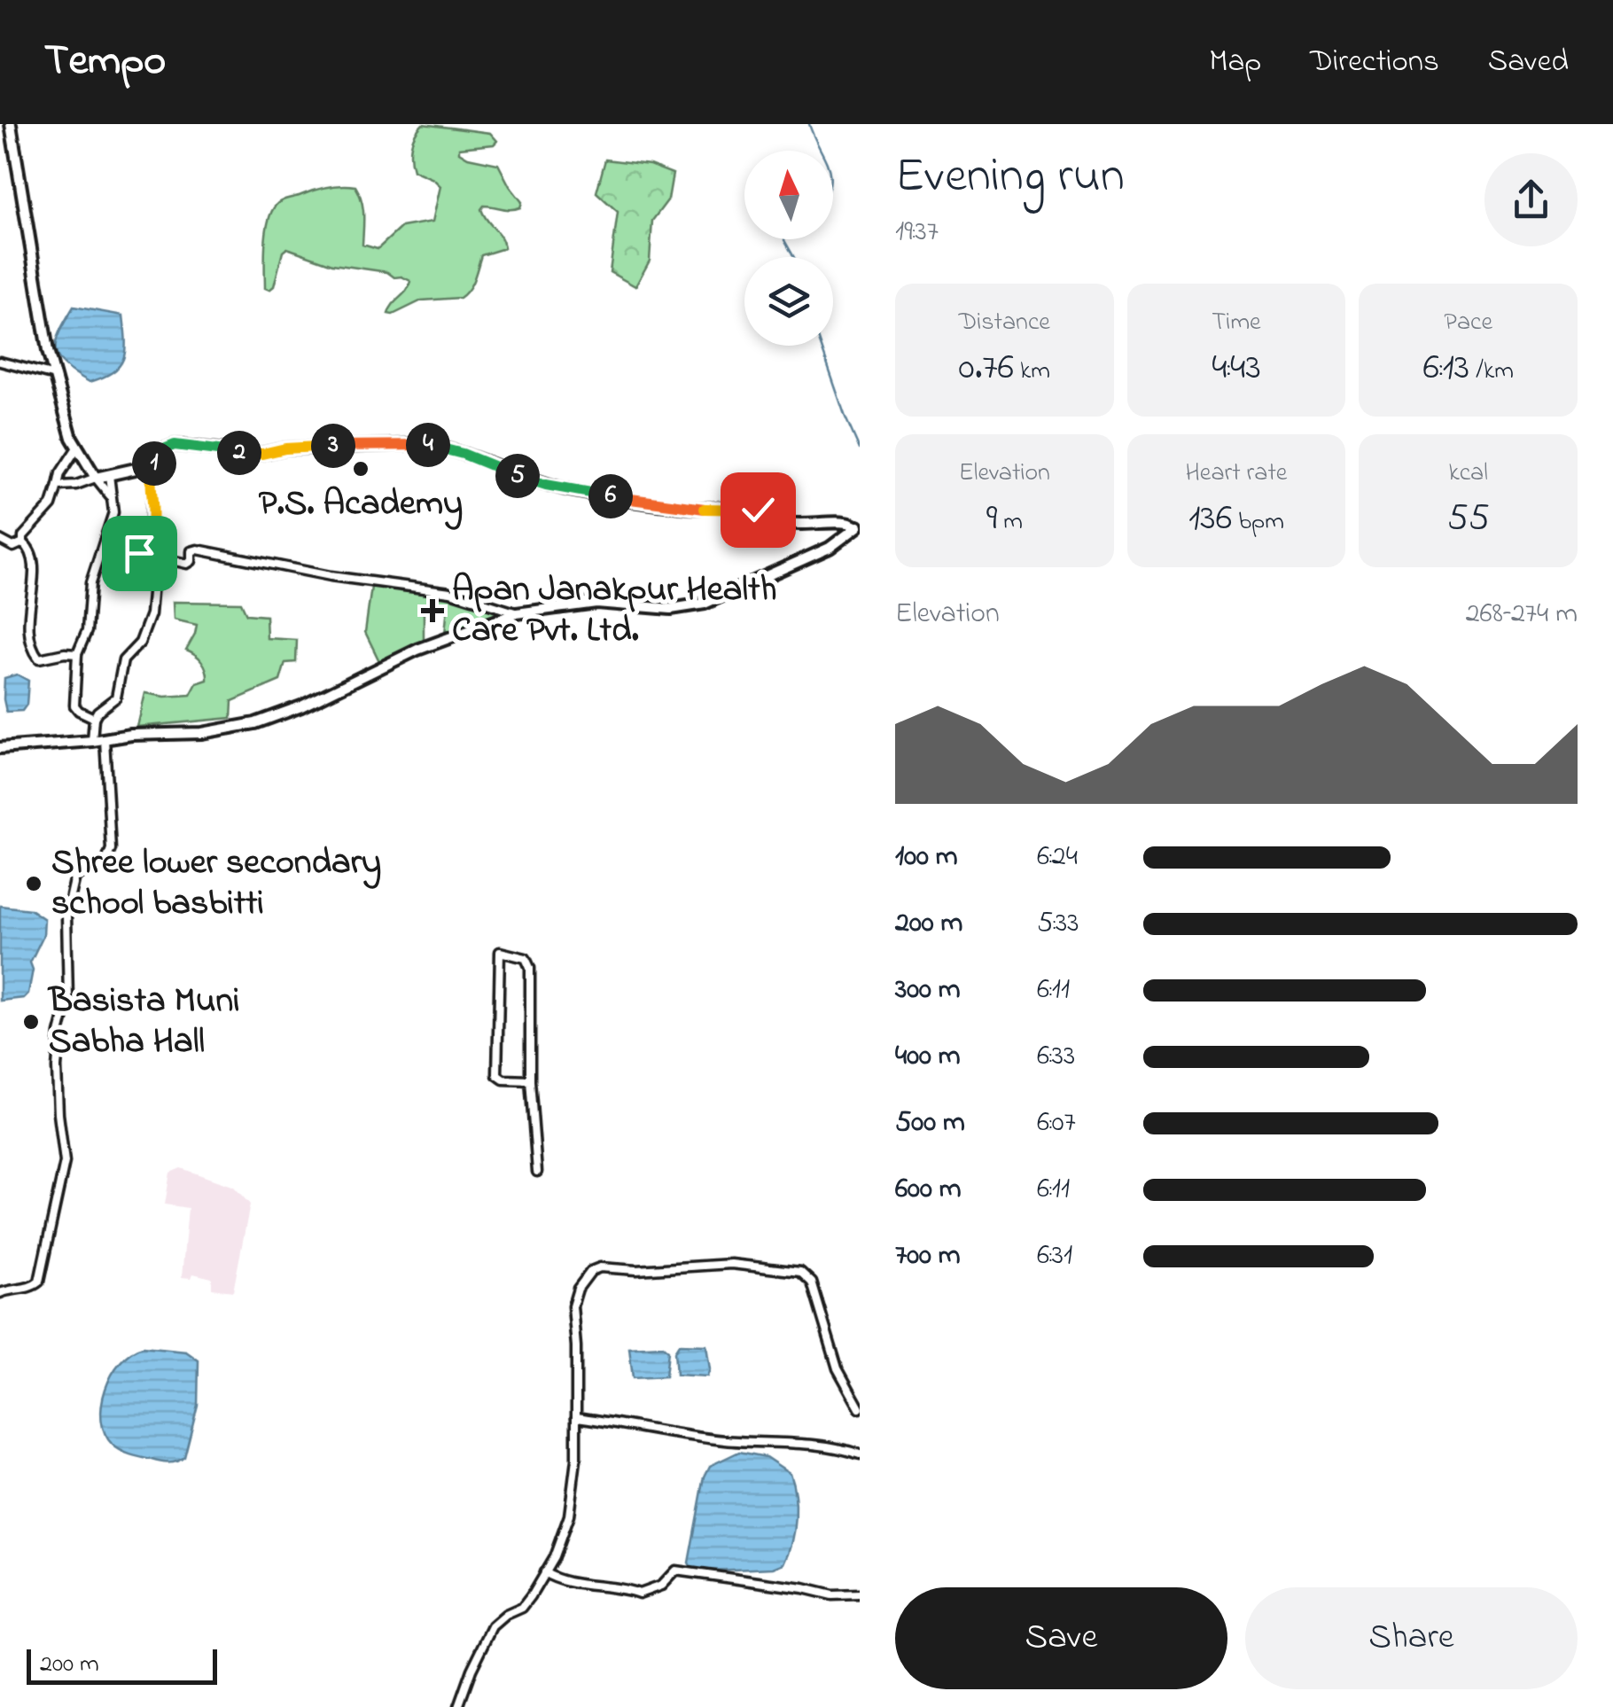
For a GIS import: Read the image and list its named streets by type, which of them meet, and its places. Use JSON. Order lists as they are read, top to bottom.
{
  "places": {
    "other": ["P.S. Academy", "Shree lower secondary school basbitti", "Basista Muni Sabha Hall"],
    "health": ["Apan Janakpur Health Care Pvt. Ltd."]
  },
  "scale_bar": "200 m",
  "north": "top",
  "page": {
    "header": "Tempo",
    "nav": ["Map", "Directions", "Saved"],
    "heading": ["Evening run", "19:37"],
    "stats": [
      ["Distance", "0.76 km"],
      ["Time", "4:43"],
      ["Pace", "6:13 /km"],
      ["Elevation", "9 m"],
      ["Heart rate", "136 bpm"],
      ["kcal", "55"]
    ],
    "pins": [
      "4",
      "3",
      "2",
      "1",
      "5",
      "6"
    ],
    "chart": ["Elevation", "268–274 m"],
    "list": [
      {
        "name": "100 m",
        "note": "6:24"
      },
      {
        "name": "200 m",
        "note": "5:33"
      },
      {
        "name": "300 m",
        "note": "6:11"
      },
      {
        "name": "400 m",
        "note": "6:33"
      },
      {
        "name": "500 m",
        "note": "6:07"
      },
      {
        "name": "600 m",
        "note": "6:11"
      },
      {
        "name": "700 m",
        "note": "6:31"
      }
    ],
    "buttons": ["Save", "Share"],
    "scale": "200 m"
  }
}
